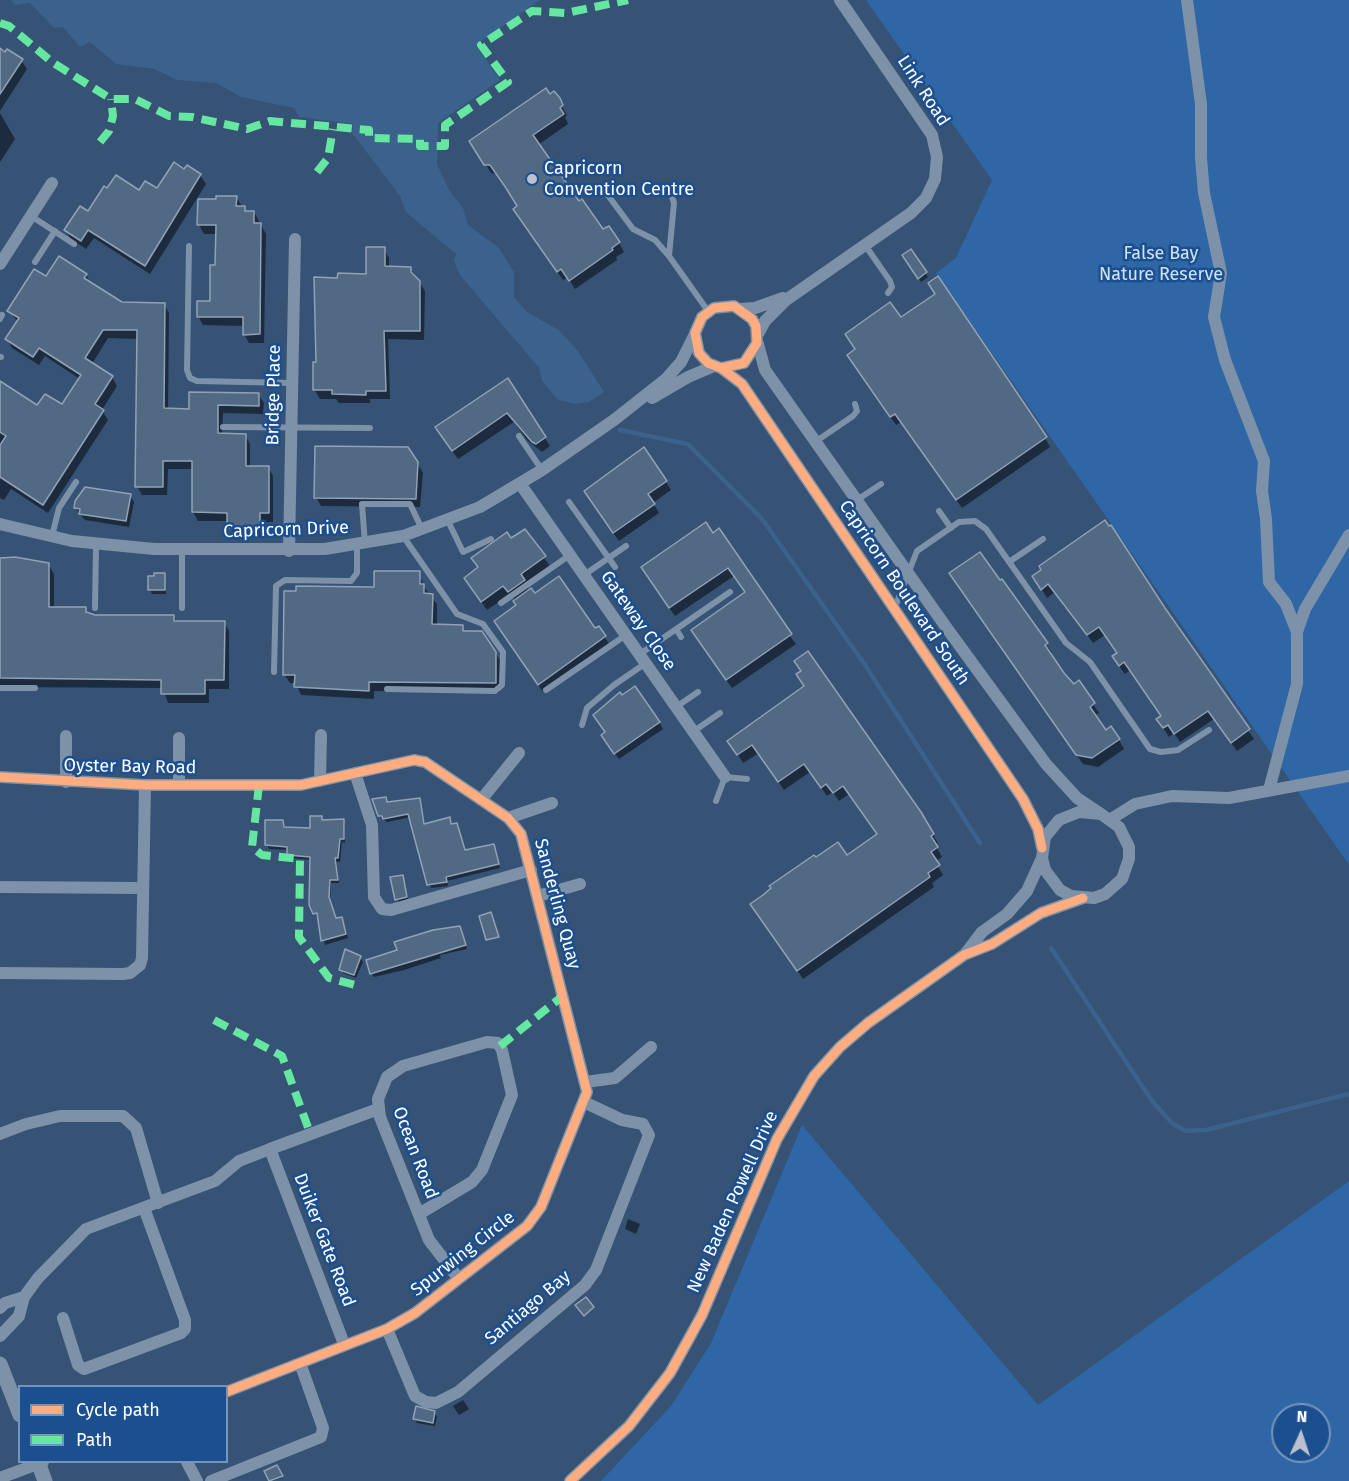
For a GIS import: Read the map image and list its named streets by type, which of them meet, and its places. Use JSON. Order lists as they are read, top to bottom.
{
  "streets": {
    "street": [
      "Link Road",
      "Bridge Place",
      "Capricorn Drive",
      "Capricorn Boulevard South",
      "Gateway Close",
      "Oyster Bay Road",
      "Sanderling Quay",
      "Ocean Road",
      "New Baden Powell Drive",
      "Duiker Gate Road",
      "Spurwing Circle",
      "Santiago Bay"
    ]
  },
  "crossings": [
    ["Link Road", "Capricorn Drive"],
    ["Link Road", "Capricorn Boulevard South"],
    ["Bridge Place", "Capricorn Drive"],
    ["Capricorn Drive", "Capricorn Boulevard South"],
    ["Capricorn Drive", "Gateway Close"],
    ["Capricorn Boulevard South", "New Baden Powell Drive"],
    ["Oyster Bay Road", "Sanderling Quay"],
    ["Sanderling Quay", "Spurwing Circle"],
    ["Ocean Road", "Spurwing Circle"],
    ["Duiker Gate Road", "Spurwing Circle"],
    ["Spurwing Circle", "Santiago Bay"]
  ],
  "parks": ["False Bay Nature Reserve"],
  "places": ["Capricorn Convention Centre"],
  "legend": ["Cycle path", "Path"],
  "north": "top"
}
